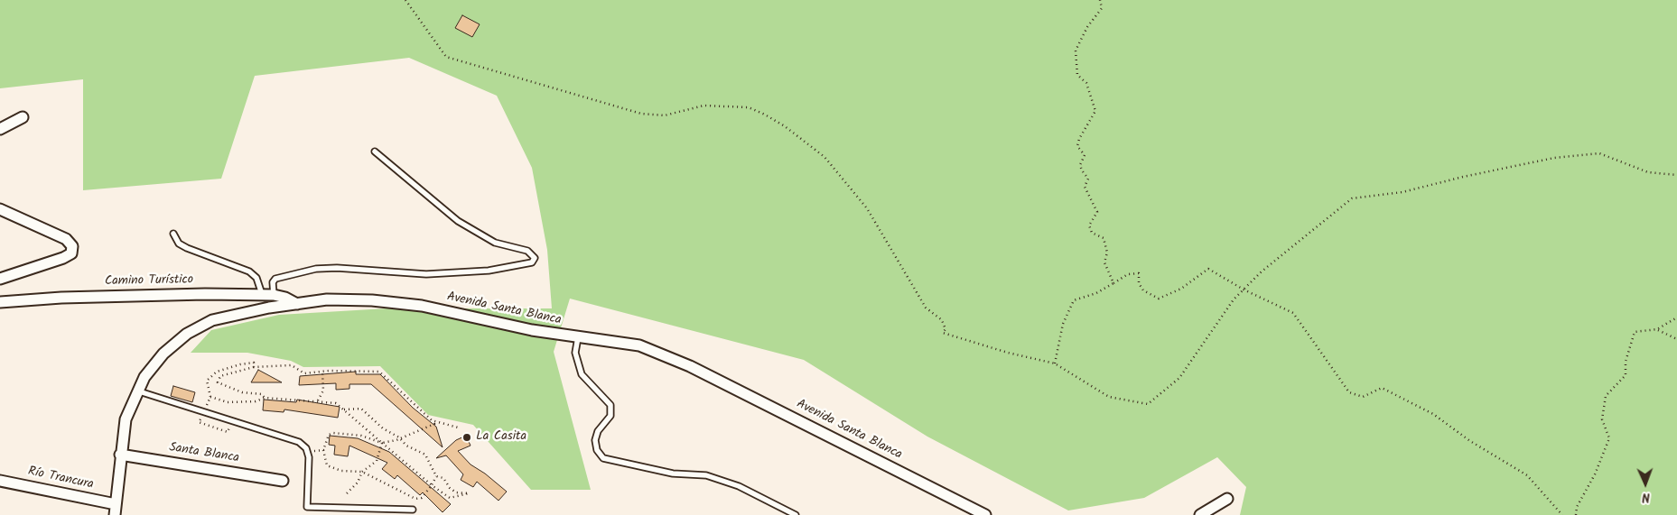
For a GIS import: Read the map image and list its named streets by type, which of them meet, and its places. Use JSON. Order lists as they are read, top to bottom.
{
  "streets": {
    "street": [
      "Camino Turístico",
      "Avenida Santa Blanca",
      "Santa Blanca",
      "Río Trancura"
    ]
  },
  "crossings": [
    ["Camino Turístico", "Avenida Santa Blanca"],
    ["Avenida Santa Blanca", "Santa Blanca"],
    ["Avenida Santa Blanca", "Río Trancura"]
  ],
  "places": ["La Casita"],
  "north": "bottom"
}
